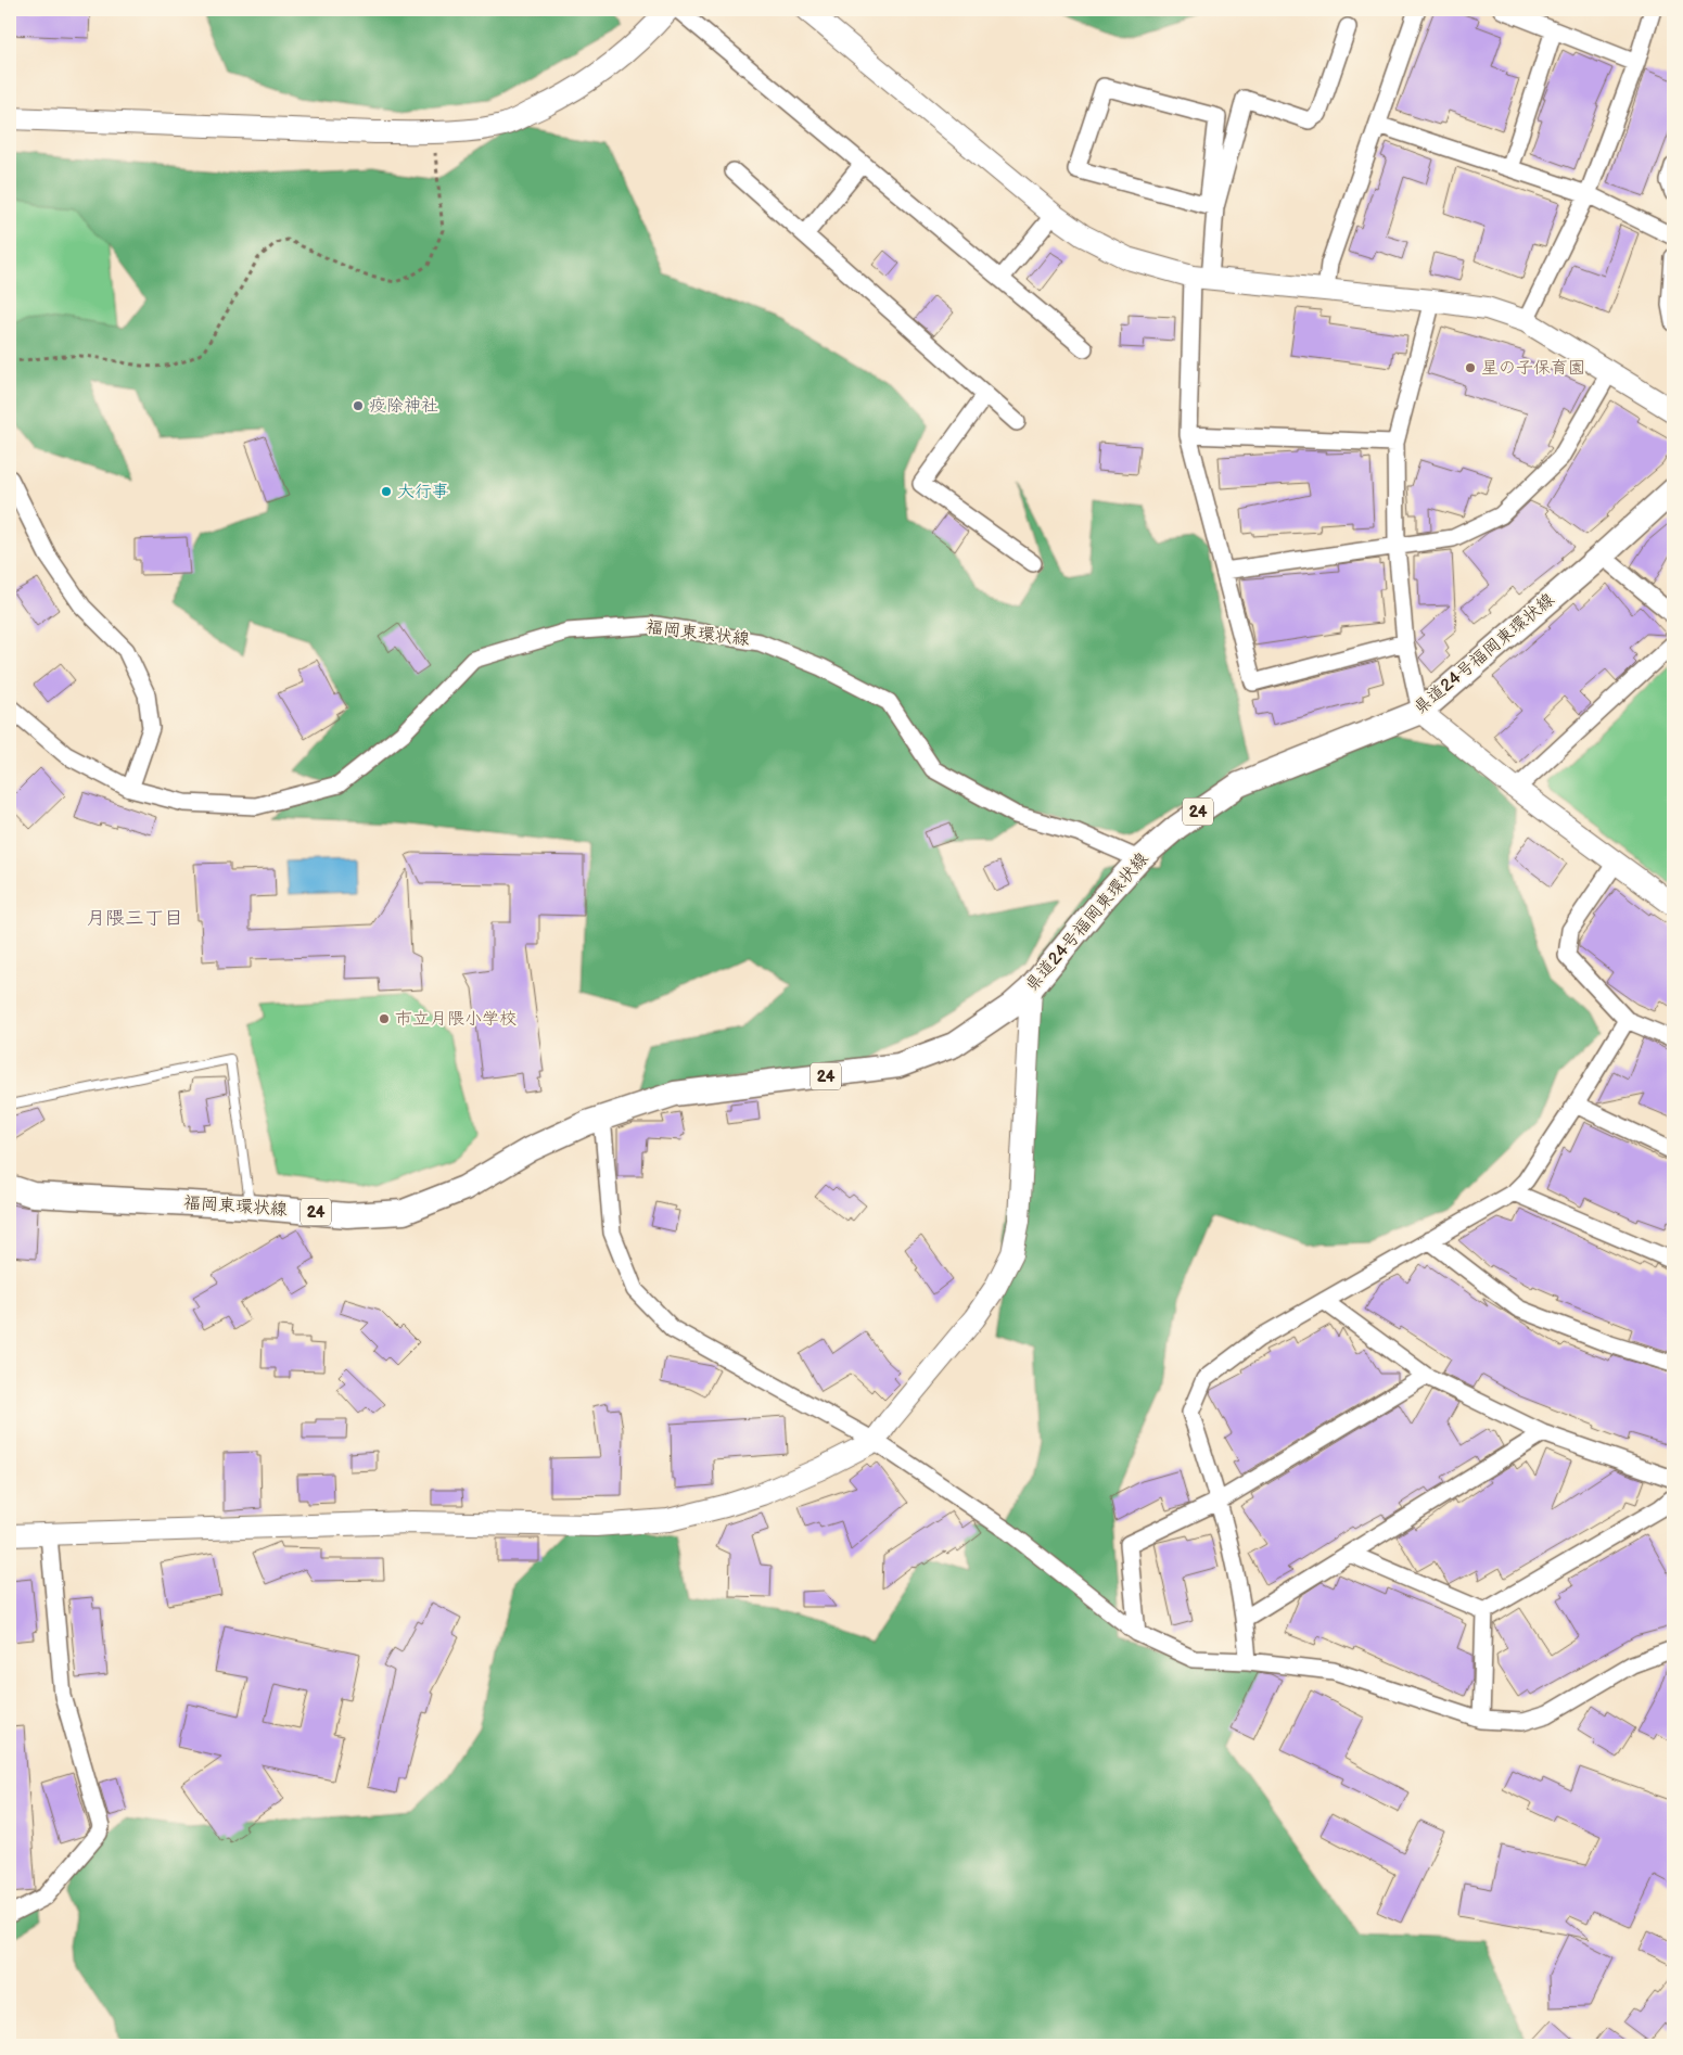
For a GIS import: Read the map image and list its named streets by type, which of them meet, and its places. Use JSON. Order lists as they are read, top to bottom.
{
  "streets": {
    "main road": ["福岡東環状線", "県道24号福岡東環状線", "24"]
  },
  "crossings": [
    ["福岡東環状線", "県道24号福岡東環状線"]
  ],
  "districts": ["月隈三丁目"],
  "places": [
    "星の子保育園",
    "疫除神社",
    "大行事",
    "市立月隈小学校"
  ]
}
